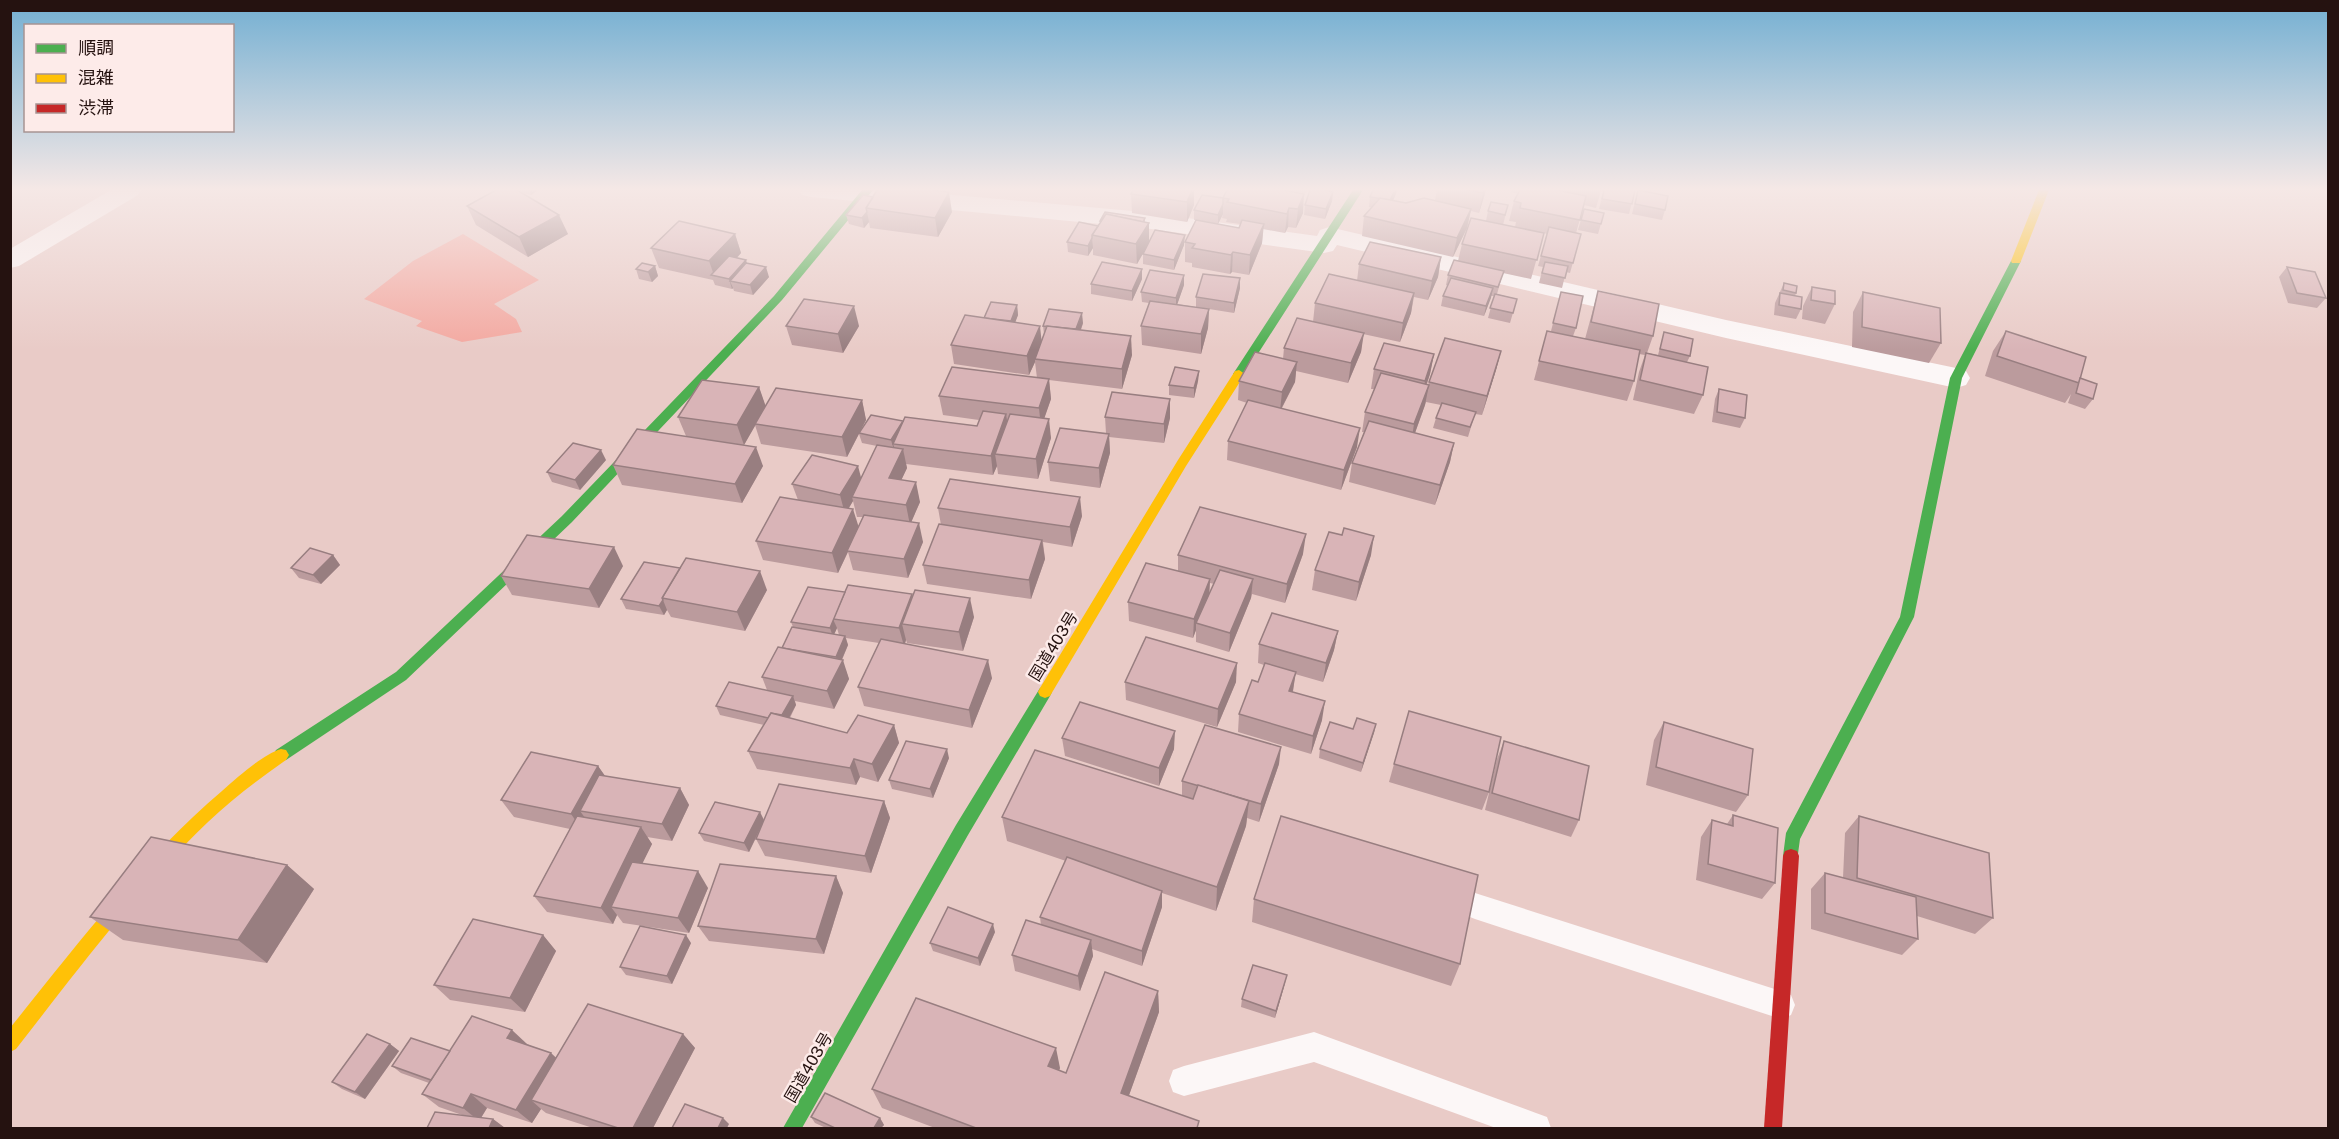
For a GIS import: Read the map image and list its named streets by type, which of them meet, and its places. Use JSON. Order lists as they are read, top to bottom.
{
  "streets": {
    "main road": ["国道403号"]
  },
  "legend": ["順調", "混雑", "渋滞"]
}
